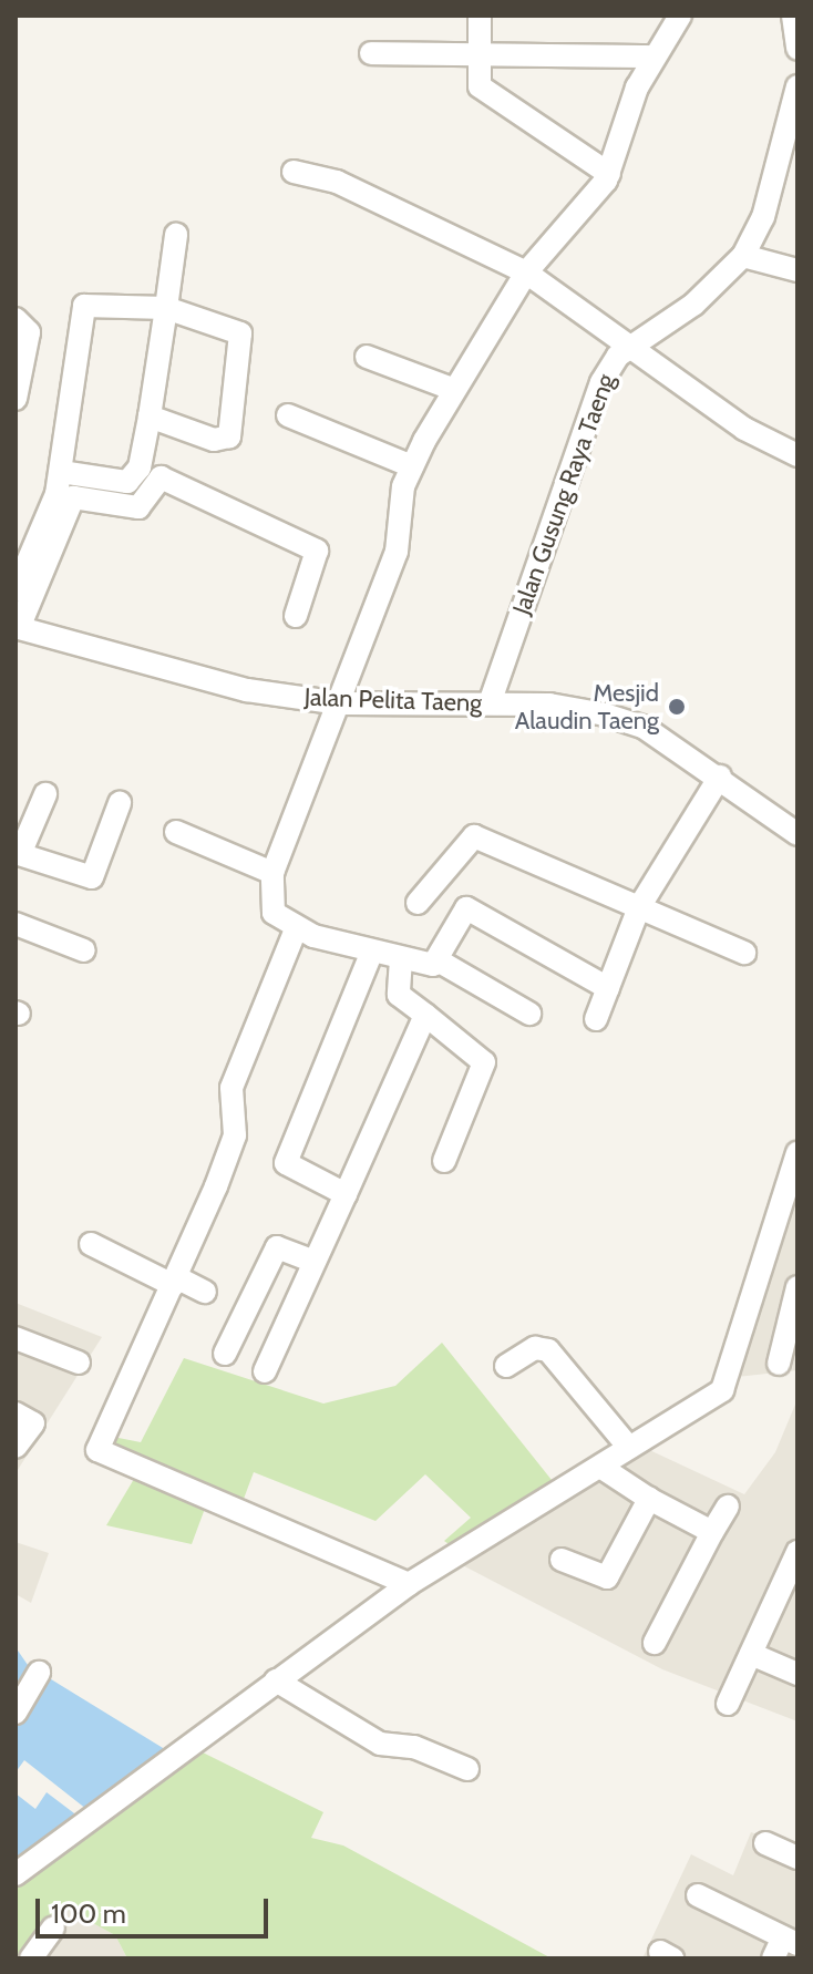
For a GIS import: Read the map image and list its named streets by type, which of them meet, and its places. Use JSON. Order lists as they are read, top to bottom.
{
  "streets": {
    "street": ["Jalan Gusung Raya Taeng", "Jalan Pelita Taeng"]
  },
  "crossings": [
    ["Jalan Gusung Raya Taeng", "Jalan Pelita Taeng"]
  ],
  "places": ["Mesjid Alaudin Taeng"],
  "scale_bar": "100 m"
}
